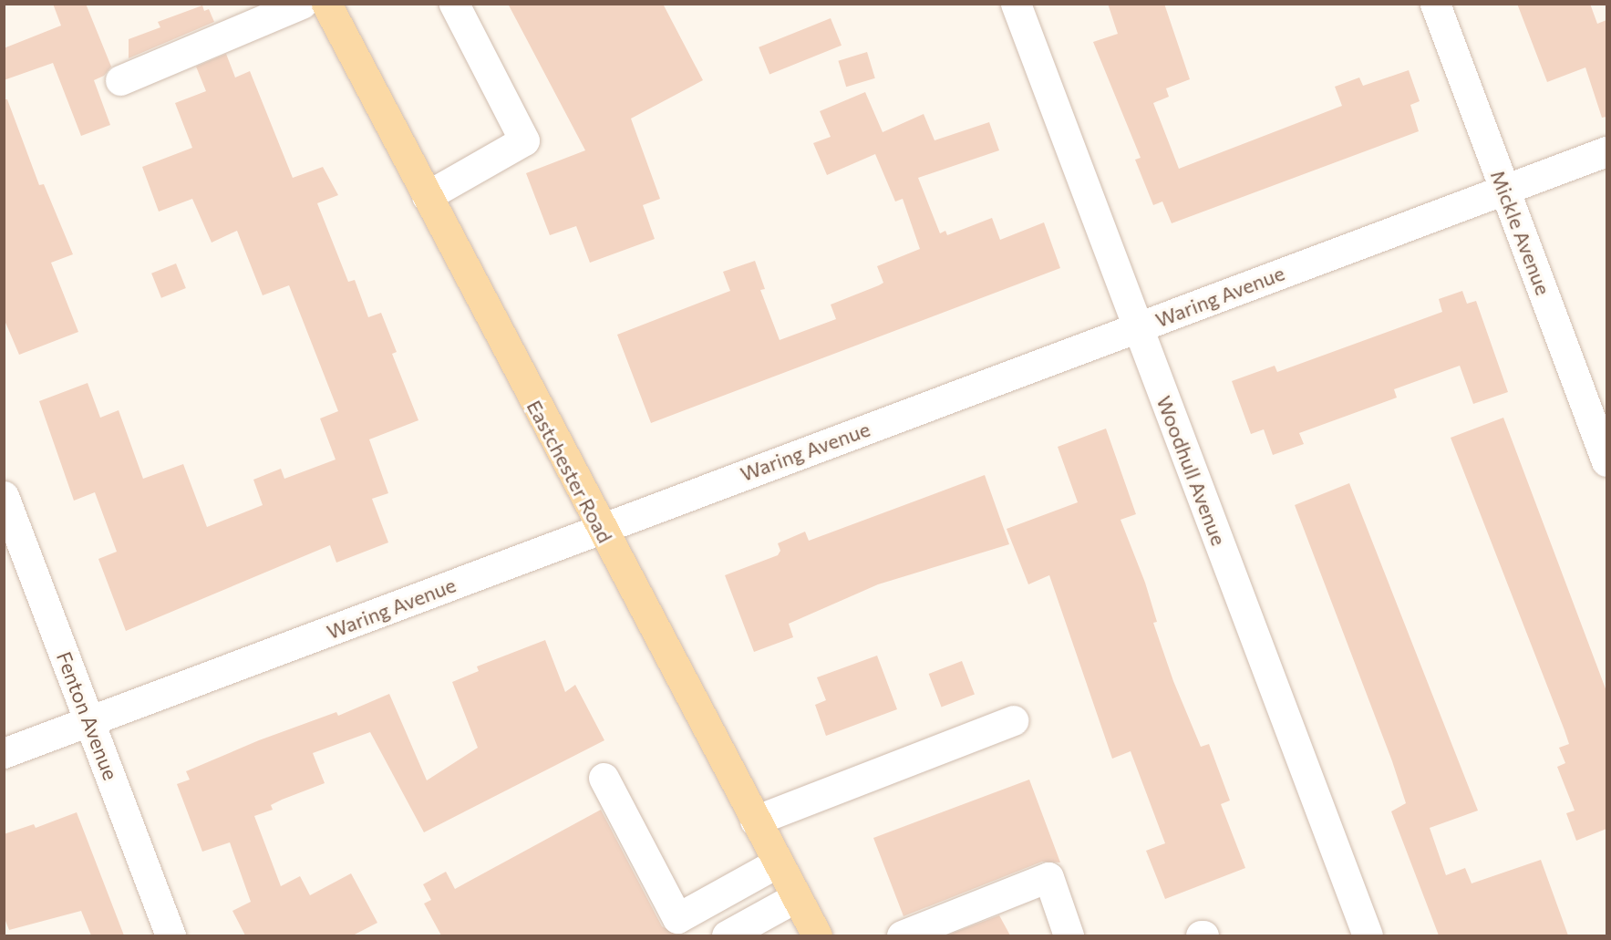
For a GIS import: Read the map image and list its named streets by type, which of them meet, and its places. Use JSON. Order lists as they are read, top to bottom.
{
  "streets": {
    "main road": ["Eastchester Road"],
    "street": [
      "Mickle Avenue",
      "Waring Avenue",
      "Woodhull Avenue",
      "Fenton Avenue"
    ]
  },
  "crossings": [
    ["Mickle Avenue", "Waring Avenue"],
    ["Waring Avenue", "Woodhull Avenue"],
    ["Waring Avenue", "Eastchester Road"],
    ["Waring Avenue", "Fenton Avenue"]
  ]
}
